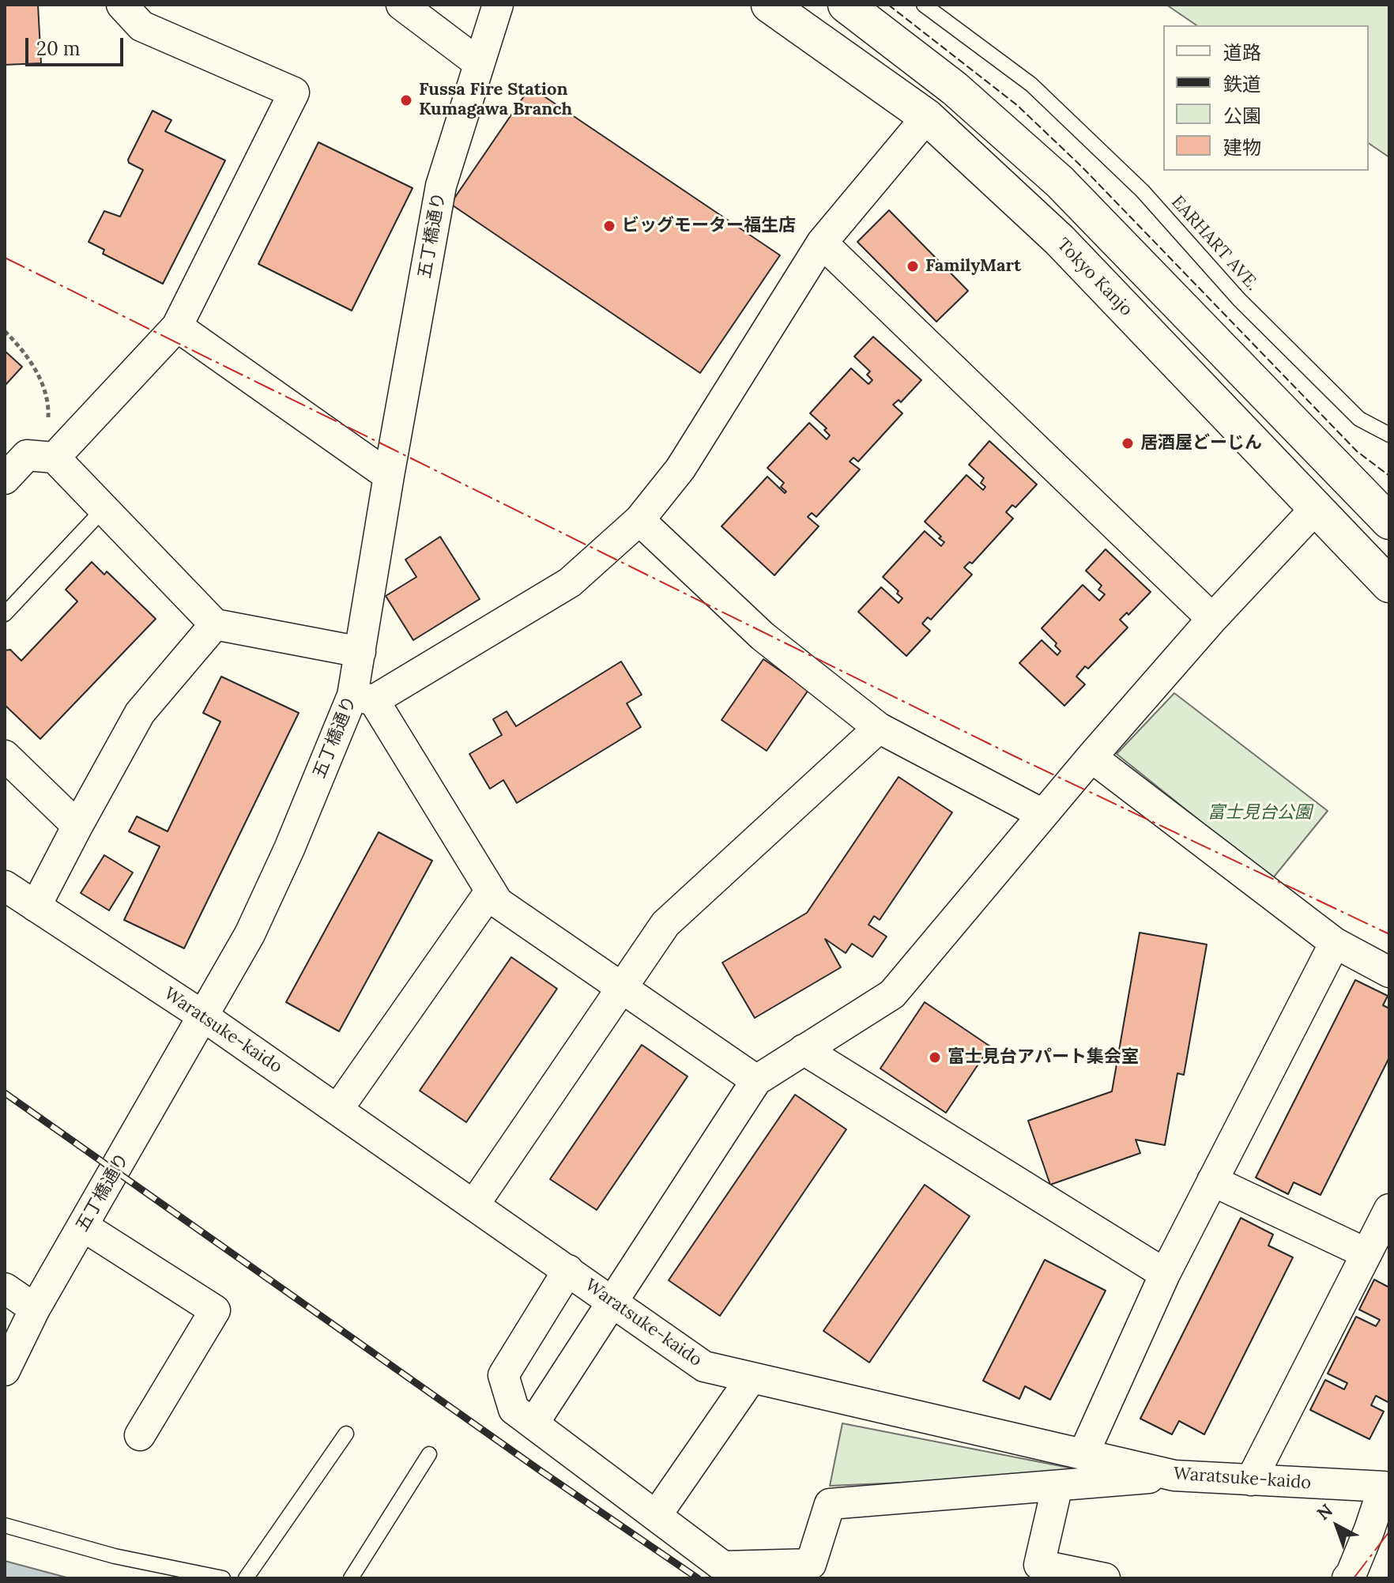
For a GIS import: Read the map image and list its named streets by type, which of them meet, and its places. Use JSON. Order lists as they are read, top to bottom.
{
  "streets": {
    "highway": ["Tokyo Kanjo"],
    "street": ["五丁橋通り", "Waratsuke-kaido"],
    "lane": ["EARHART AVE."]
  },
  "crossings": [
    ["五丁橋通り", "Waratsuke-kaido"]
  ],
  "parks": ["富士見台公園"],
  "places": [
    "Fussa Fire Station Kumagawa Branch",
    "ビッグモーター福生店",
    "FamilyMart",
    "居酒屋どーじん",
    "富士見台アパート集会室"
  ],
  "legend": [
    "道路",
    "鉄道",
    "公園",
    "建物"
  ],
  "scale_bar": "20 m",
  "north": "top left"
}
